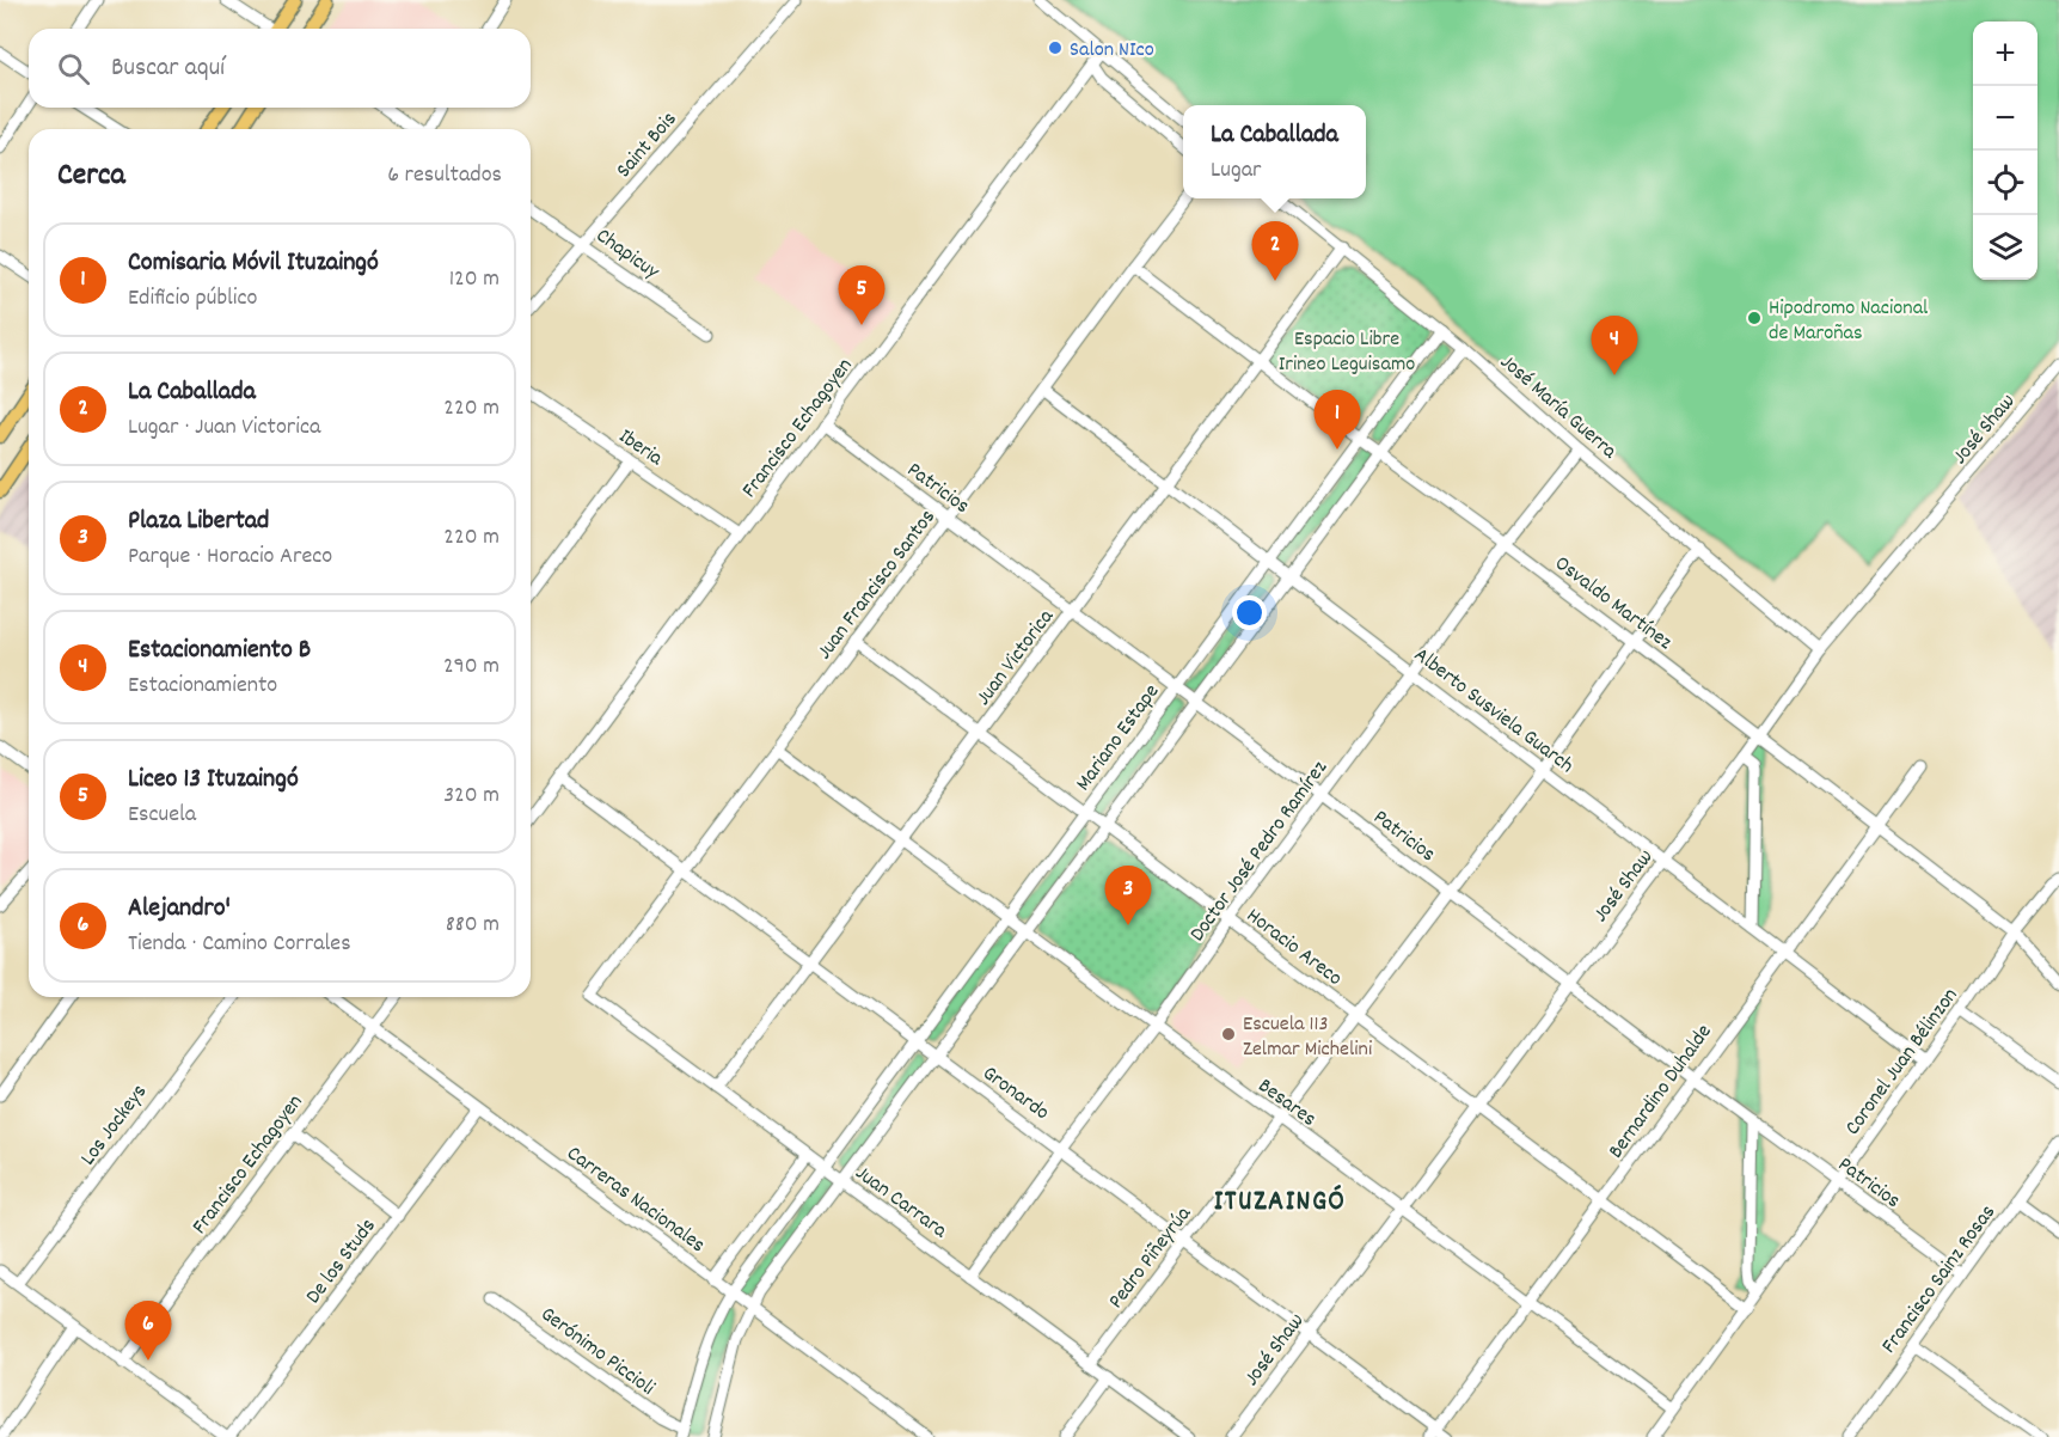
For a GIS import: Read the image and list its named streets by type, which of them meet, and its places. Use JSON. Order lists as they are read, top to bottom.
{
  "streets": {
    "street": [
      "Saint Bois",
      "Chapicuy",
      "José María Guerra",
      "Francisco Echagoyen",
      "José Shaw",
      "Iberia",
      "Patricios",
      "Juan Francisco Santos",
      "Osvaldo Martínez",
      "Juan Victorica",
      "Alberto Susviela Guarch",
      "Mariano Estape",
      "Doctor José Pedro Ramírez",
      "Horacio Areco",
      "Coronel Juan Bélinzon",
      "Bernardino Duhalde",
      "Gronardo",
      "Besares",
      "Los Jockeys",
      "Carreras Nacionales",
      "Juan Carrara",
      "Pedro Piñeyrúa",
      "De los Studs",
      "Francisco Sainz Rosas",
      "Gerónimo Piccioli"
    ]
  },
  "crossings": [
    ["Saint Bois", "Chapicuy"],
    ["José María Guerra", "José Shaw"],
    ["José María Guerra", "Juan Victorica"],
    ["José María Guerra", "Mariano Estape"],
    ["José María Guerra", "Doctor José Pedro Ramírez"],
    ["José María Guerra", "Pedro Piñeyrúa"],
    ["Francisco Echagoyen", "Iberia"],
    ["Francisco Echagoyen", "Patricios"],
    ["Francisco Echagoyen", "Gronardo"],
    ["Francisco Echagoyen", "Carreras Nacionales"],
    ["José Shaw", "Patricios"],
    ["José Shaw", "Osvaldo Martínez"],
    ["José Shaw", "Alberto Susviela Guarch"],
    ["José Shaw", "Horacio Areco"],
    ["José Shaw", "Gronardo"],
    ["José Shaw", "Besares"],
    ["Patricios", "Juan Francisco Santos"],
    ["Patricios", "Juan Victorica"],
    ["Patricios", "Mariano Estape"],
    ["Patricios", "Doctor José Pedro Ramírez"],
    ["Patricios", "Coronel Juan Bélinzon"],
    ["Patricios", "Bernardino Duhalde"],
    ["Patricios", "Pedro Piñeyrúa"],
    ["Patricios", "Francisco Sainz Rosas"],
    ["Juan Francisco Santos", "Osvaldo Martínez"],
    ["Juan Francisco Santos", "Alberto Susviela Guarch"],
    ["Juan Francisco Santos", "Horacio Areco"],
    ["Juan Francisco Santos", "Gronardo"],
    ["Juan Francisco Santos", "Besares"],
    ["Juan Francisco Santos", "Juan Carrara"],
    ["Osvaldo Martínez", "Juan Victorica"],
    ["Osvaldo Martínez", "Mariano Estape"],
    ["Osvaldo Martínez", "Doctor José Pedro Ramírez"],
    ["Osvaldo Martínez", "Coronel Juan Bélinzon"],
    ["Osvaldo Martínez", "Bernardino Duhalde"],
    ["Osvaldo Martínez", "Pedro Piñeyrúa"],
    ["Juan Victorica", "Alberto Susviela Guarch"],
    ["Juan Victorica", "Horacio Areco"],
    ["Juan Victorica", "Gronardo"],
    ["Juan Victorica", "Besares"],
    ["Juan Victorica", "Juan Carrara"],
    ["Alberto Susviela Guarch", "Mariano Estape"],
    ["Alberto Susviela Guarch", "Doctor José Pedro Ramírez"],
    ["Alberto Susviela Guarch", "Coronel Juan Bélinzon"],
    ["Alberto Susviela Guarch", "Bernardino Duhalde"],
    ["Alberto Susviela Guarch", "Pedro Piñeyrúa"],
    ["Mariano Estape", "Horacio Areco"],
    ["Mariano Estape", "Gronardo"],
    ["Mariano Estape", "Besares"],
    ["Mariano Estape", "Carreras Nacionales"],
    ["Mariano Estape", "Juan Carrara"],
    ["Mariano Estape", "Gerónimo Piccioli"],
    ["Doctor José Pedro Ramírez", "Horacio Areco"],
    ["Doctor José Pedro Ramírez", "Gronardo"],
    ["Doctor José Pedro Ramírez", "Besares"],
    ["Doctor José Pedro Ramírez", "Juan Carrara"],
    ["Horacio Areco", "Coronel Juan Bélinzon"],
    ["Horacio Areco", "Bernardino Duhalde"],
    ["Horacio Areco", "Pedro Piñeyrúa"],
    ["Coronel Juan Bélinzon", "Besares"],
    ["Bernardino Duhalde", "Gronardo"],
    ["Bernardino Duhalde", "Besares"],
    ["Gronardo", "Pedro Piñeyrúa"],
    ["Besares", "Pedro Piñeyrúa"],
    ["Carreras Nacionales", "De los Studs"],
    ["Juan Carrara", "Pedro Piñeyrúa"]
  ],
  "districts": ["ITUZAINGÓ"],
  "parks": ["Espacio Libre Irineo Leguisamo"],
  "places": ["Salon NIco", "Hipodromo Nacional de Maroñas", "Escuela 113 Zelmar Michelini"],
  "page": {
    "map_buttons": ["+", "−"],
    "search": "Buscar aquí",
    "popup": ["La Caballada", "Lugar"],
    "heading": ["Cerca", "6 resultados"],
    "pins": [
      "2",
      "5",
      "4",
      "1",
      "3",
      "6"
    ],
    "list": [
      {
        "mark": "1",
        "name": "Comisaria Móvil Ituzaingó",
        "note": "Edificio público",
        "value": "120 m"
      },
      {
        "mark": "2",
        "name": "La Caballada",
        "note": "Lugar · Juan Victorica",
        "value": "220 m"
      },
      {
        "mark": "3",
        "name": "Plaza Libertad",
        "note": "Parque · Horacio Areco",
        "value": "220 m"
      },
      {
        "mark": "4",
        "name": "Estacionamiento B",
        "note": "Estacionamiento",
        "value": "290 m"
      },
      {
        "mark": "5",
        "name": "Liceo 13 Ituzaingó",
        "note": "Escuela",
        "value": "320 m"
      },
      {
        "mark": "6",
        "name": "Alejandro'",
        "note": "Tienda · Camino Corrales",
        "value": "880 m"
      }
    ]
  }
}
